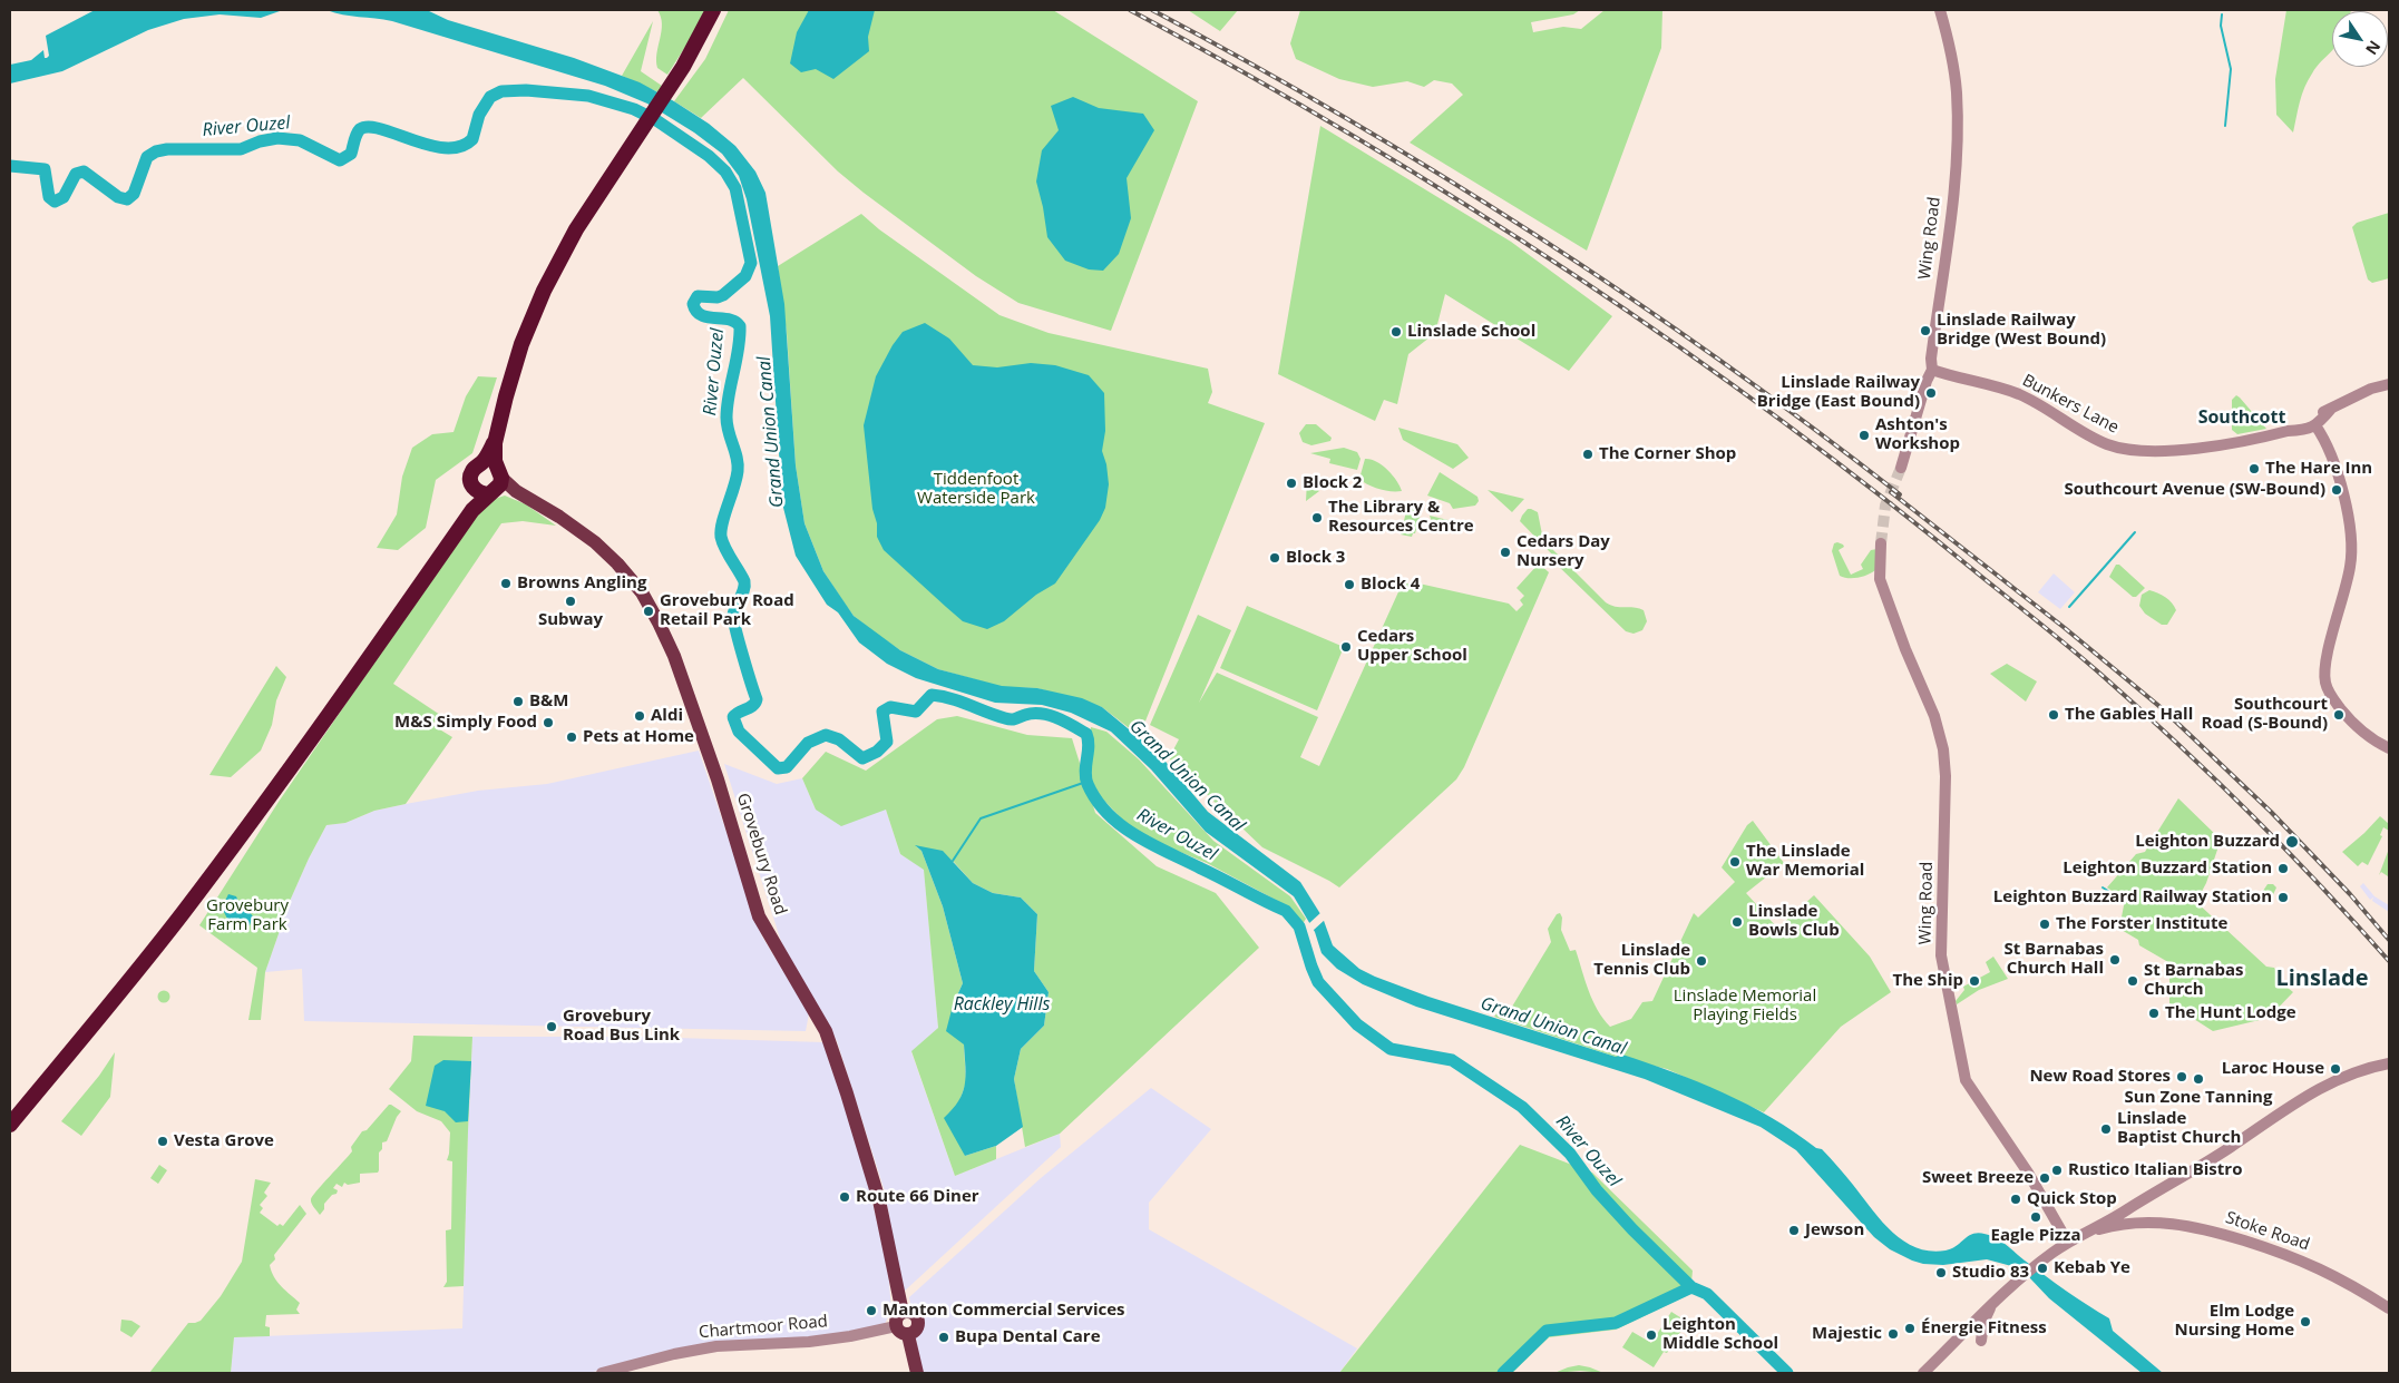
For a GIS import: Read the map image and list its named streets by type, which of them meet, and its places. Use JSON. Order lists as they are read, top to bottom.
{
  "streets": {
    "main road": ["Grovebury Road"],
    "street": [
      "Wing Road",
      "Bunkers Lane",
      "Stoke Road",
      "Chartmoor Road"
    ]
  },
  "crossings": [
    ["Wing Road", "Bunkers Lane"],
    ["Grovebury Road", "Chartmoor Road"]
  ],
  "districts": ["Southcott", "Linslade"],
  "water": ["River Ouzel", "Grand Union Canal", "Rackley Hills"],
  "parks": ["Tiddenfoot Waterside Park", "Grovebury Farm Park", "Linslade Memorial Playing Fields"],
  "places": [
    "Linslade Railway Bridge (West Bound)",
    "Linslade School",
    "Linslade Railway Bridge (East Bound)",
    "Ashton's Workshop",
    "The Corner Shop",
    "The Hare Inn",
    "Block 2",
    "Southcourt Avenue (SW-Bound)",
    "The Library & Resources Centre",
    "Cedars Day Nursery",
    "Block 3",
    "Browns Angling",
    "Block 4",
    "Subway",
    "Grovebury Road Retail Park",
    "Cedars Upper School",
    "B&M",
    "The Gables Hall",
    "Southcourt Road (S-Bound)",
    "Aldi",
    "M&S Simply Food",
    "Pets at Home",
    "Leighton Buzzard",
    "The Linslade War Memorial",
    "Leighton Buzzard Station",
    "Leighton Buzzard Railway Station",
    "Linslade Bowls Club",
    "The Forster Institute",
    "St Barnabas Church Hall",
    "Linslade Tennis Club",
    "The Ship",
    "St Barnabas Church",
    "The Hunt Lodge",
    "Grovebury Road Bus Link",
    "Laroc House",
    "New Road Stores",
    "Sun Zone Tanning",
    "Linslade Baptist Church",
    "Vesta Grove",
    "Rustico Italian Bistro",
    "Sweet Breeze",
    "Route 66 Diner",
    "Quick Stop",
    "Eagle Pizza",
    "Jewson",
    "Kebab Ye",
    "Studio 83",
    "Manton Commercial Services",
    "Elm Lodge Nursing Home",
    "Énergie Fitness",
    "Majestic",
    "Leighton Middle School",
    "Bupa Dental Care"
  ],
  "north": "bottom right"
}
